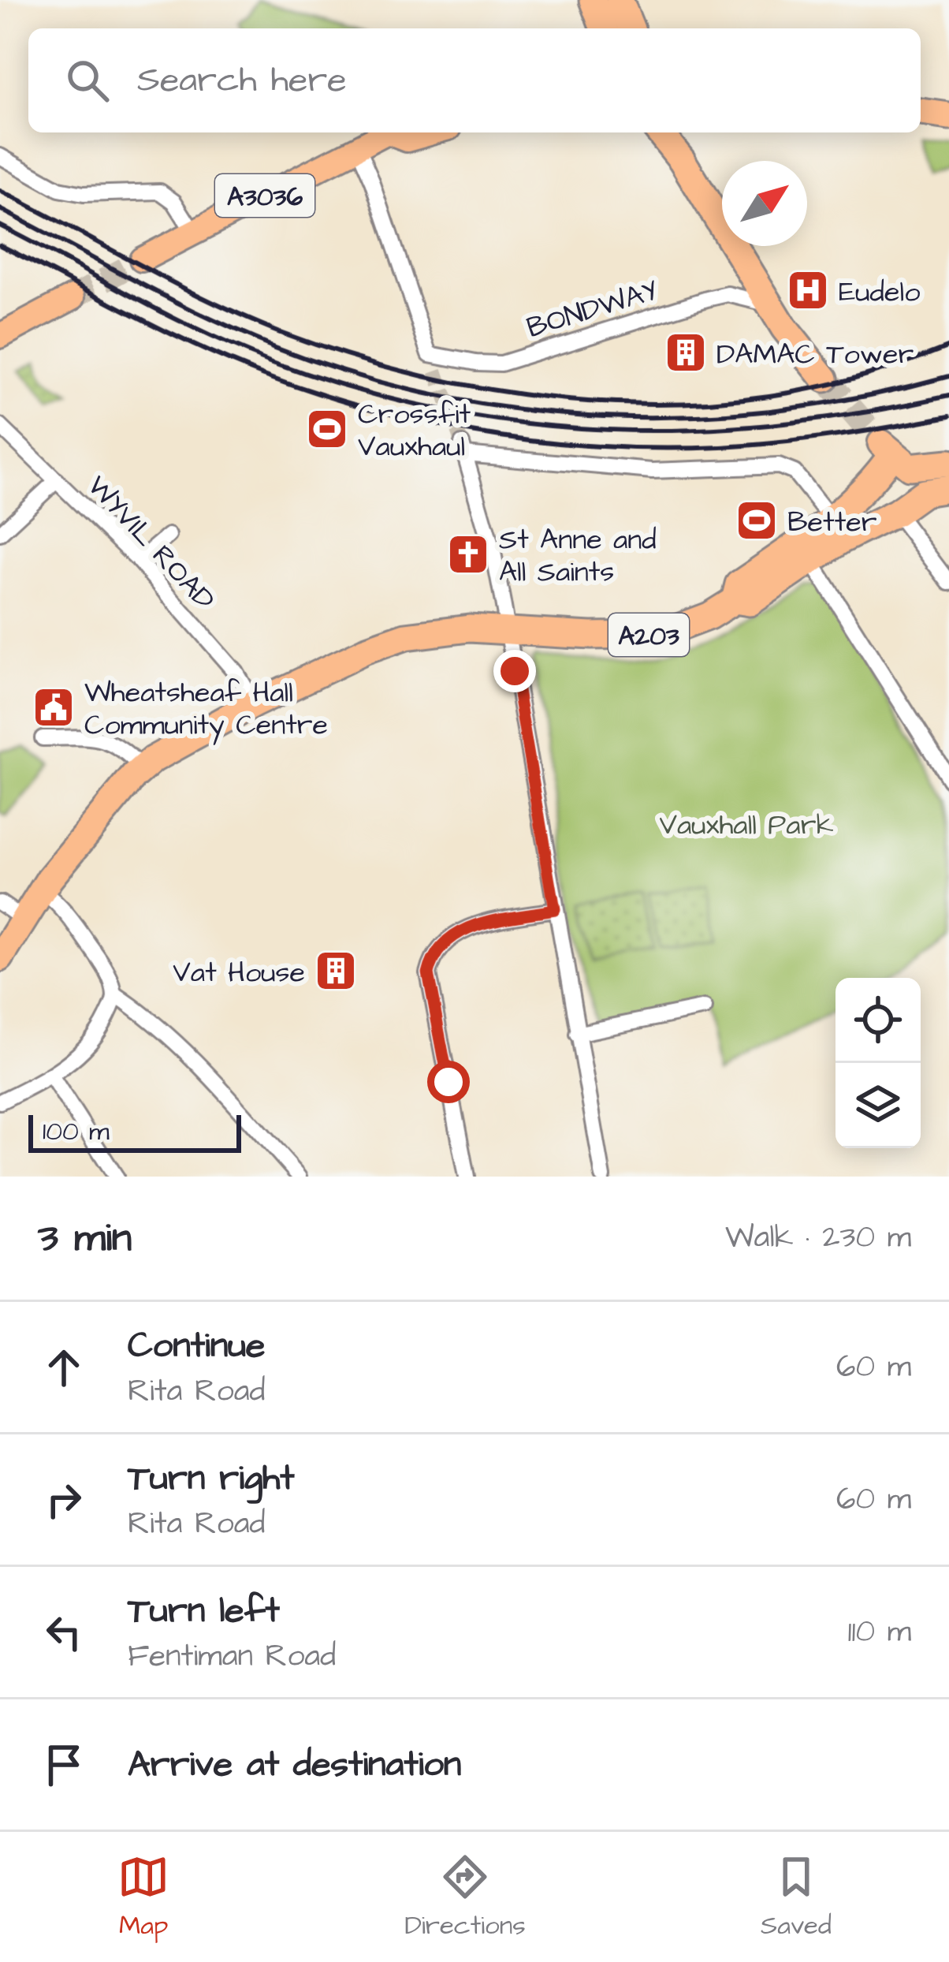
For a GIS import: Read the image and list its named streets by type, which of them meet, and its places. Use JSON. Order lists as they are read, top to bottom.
{
  "streets": {
    "highway": ["A203"],
    "main road": ["A3036"],
    "street": ["BONDWAY", "WYVIL ROAD"]
  },
  "crossings": [
    ["A3036", "BONDWAY"],
    ["WYVIL ROAD", "A203"]
  ],
  "parks": ["Vauxhall Park"],
  "places": {
    "hospital": ["Eudelo"],
    "building": ["DAMAC Tower", "Vat House"],
    "sports": ["Crossfit Vauxhaul", "Better"],
    "church": ["St Anne and All Saints"],
    "public building": ["Wheatsheaf Hall Community Centre"]
  },
  "scale_bar": "100 m",
  "north": "top right",
  "page": {
    "search": "Search here",
    "scale": "100 m",
    "heading": ["3 min", "Walk · 230 m"],
    "list": [
      ["Continue", "Rita Road", "60 m"],
      ["Turn right", "Rita Road", "60 m"],
      ["Turn left", "Fentiman Road", "110 m"],
      "Arrive at destination"
    ],
    "nav": ["Map", "Directions", "Saved"]
  }
}
